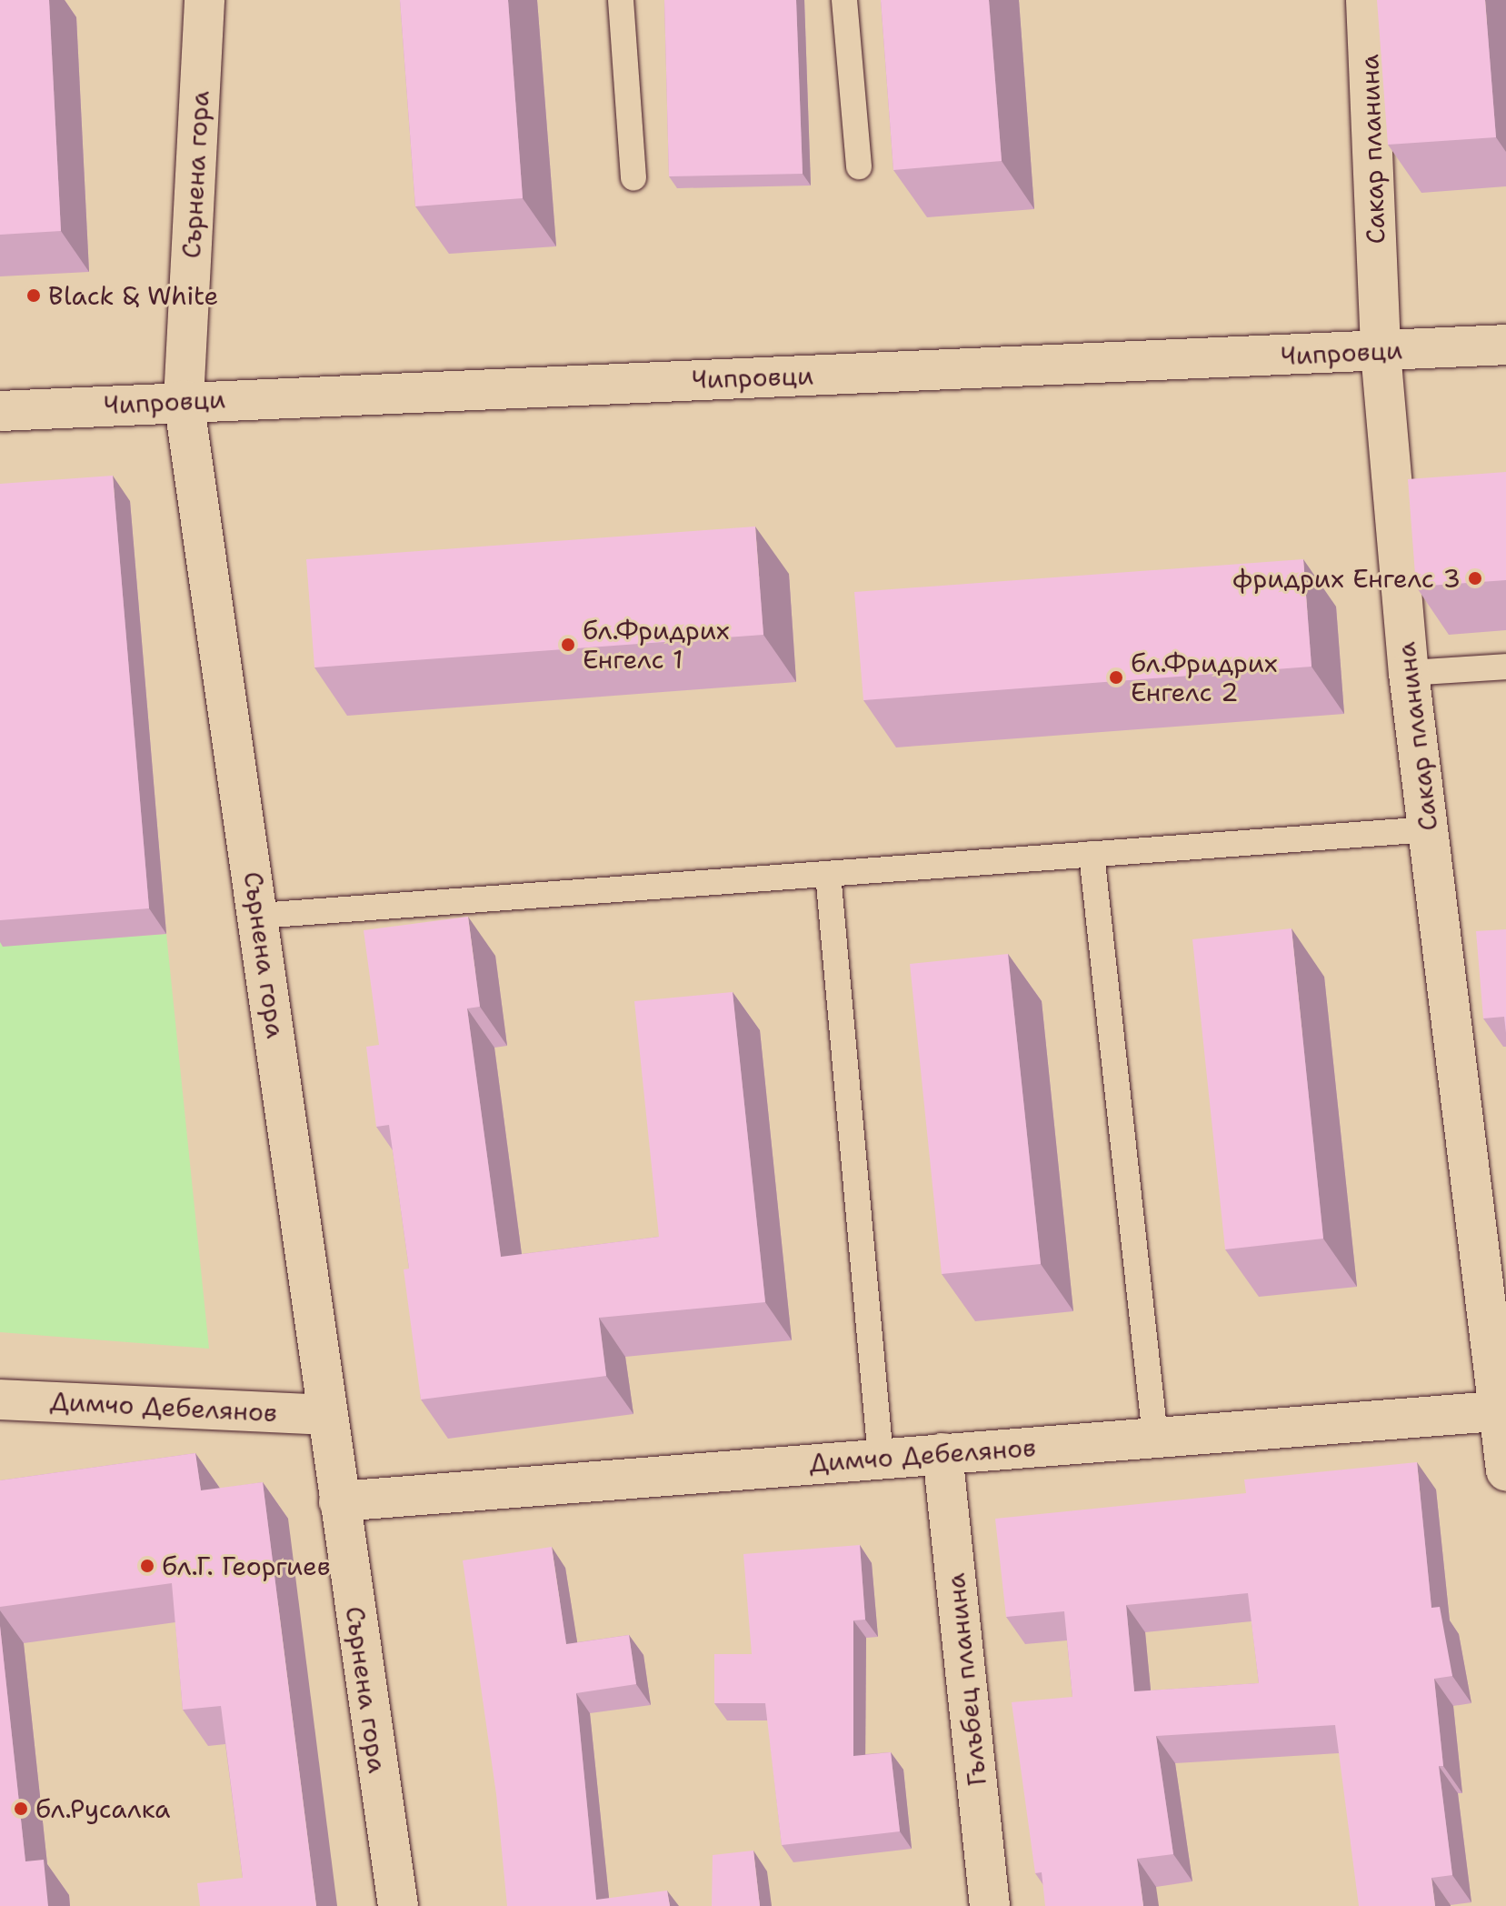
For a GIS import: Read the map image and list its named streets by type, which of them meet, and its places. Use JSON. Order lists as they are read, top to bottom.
{
  "streets": {
    "street": [
      "Сакар планина",
      "Сърнена гора",
      "Чипровци",
      "Димчо Дебелянов",
      "Гълъбец планина"
    ]
  },
  "crossings": [
    ["Сакар планина", "Чипровци"],
    ["Сакар планина", "Димчо Дебелянов"],
    ["Сърнена гора", "Чипровци"],
    ["Сърнена гора", "Димчо Дебелянов"],
    ["Димчо Дебелянов", "Гълъбец планина"]
  ],
  "places": [
    "Black & White",
    "фридрих Енгелс 3",
    "бл.Фридрих Енгелс 1",
    "бл.Фридрих Енгелс 2",
    "бл.Г. Георгиев",
    "бл.Русалка"
  ]
}
